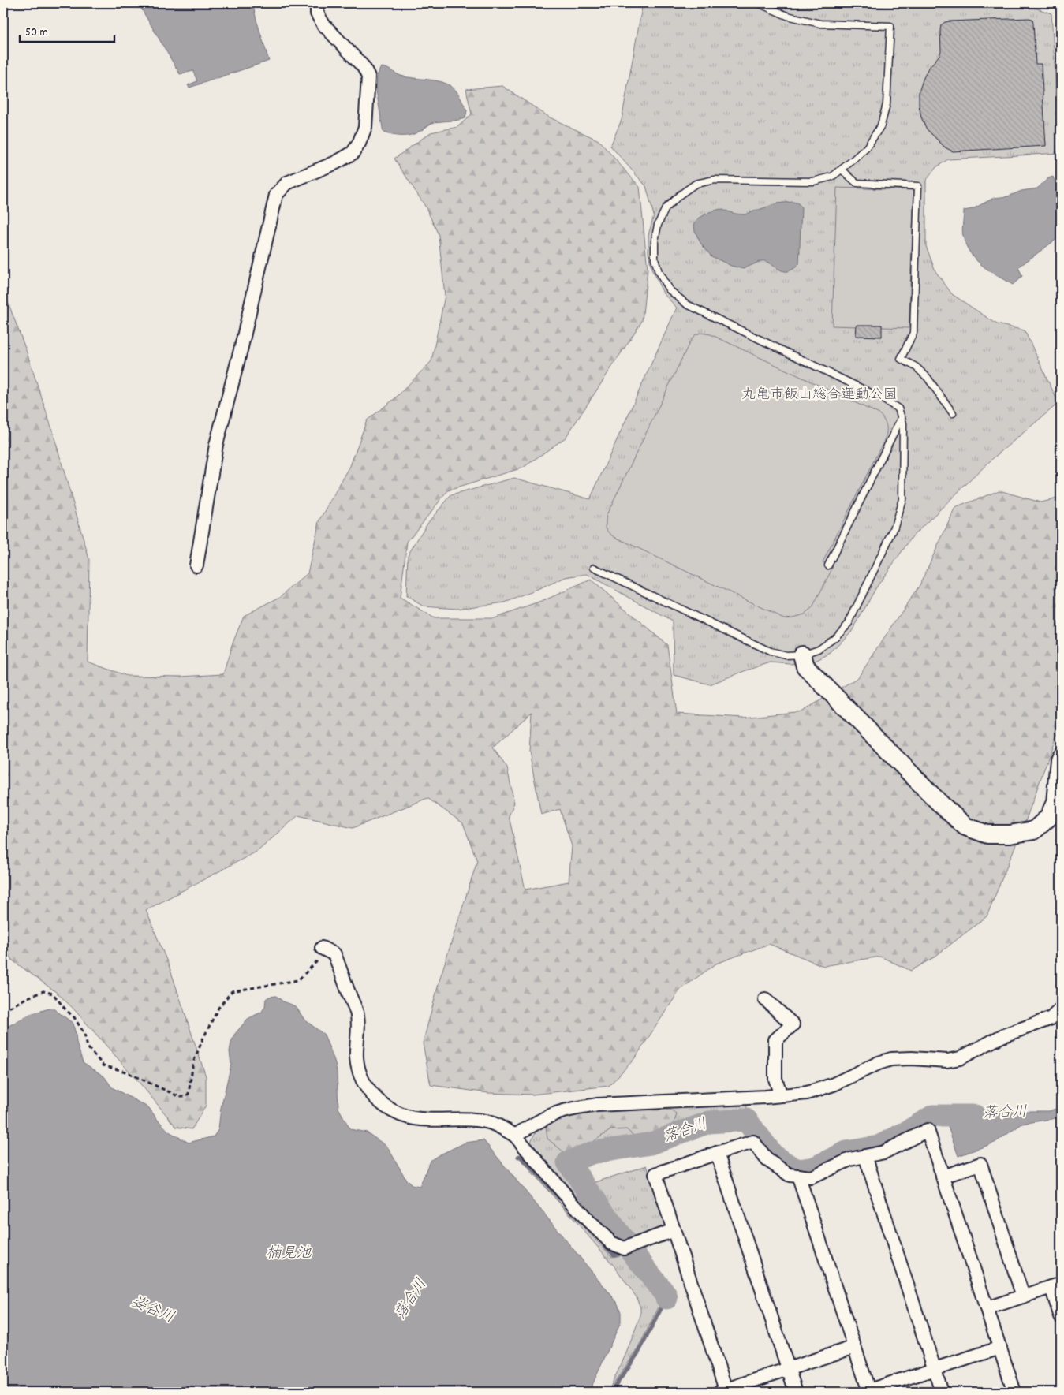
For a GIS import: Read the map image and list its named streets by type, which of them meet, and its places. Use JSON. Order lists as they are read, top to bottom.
{
  "water": ["落合川", "楠見池", "姿谷川"],
  "parks": ["丸亀市飯山総合運動公園"],
  "scale_bar": "50 m"
}
